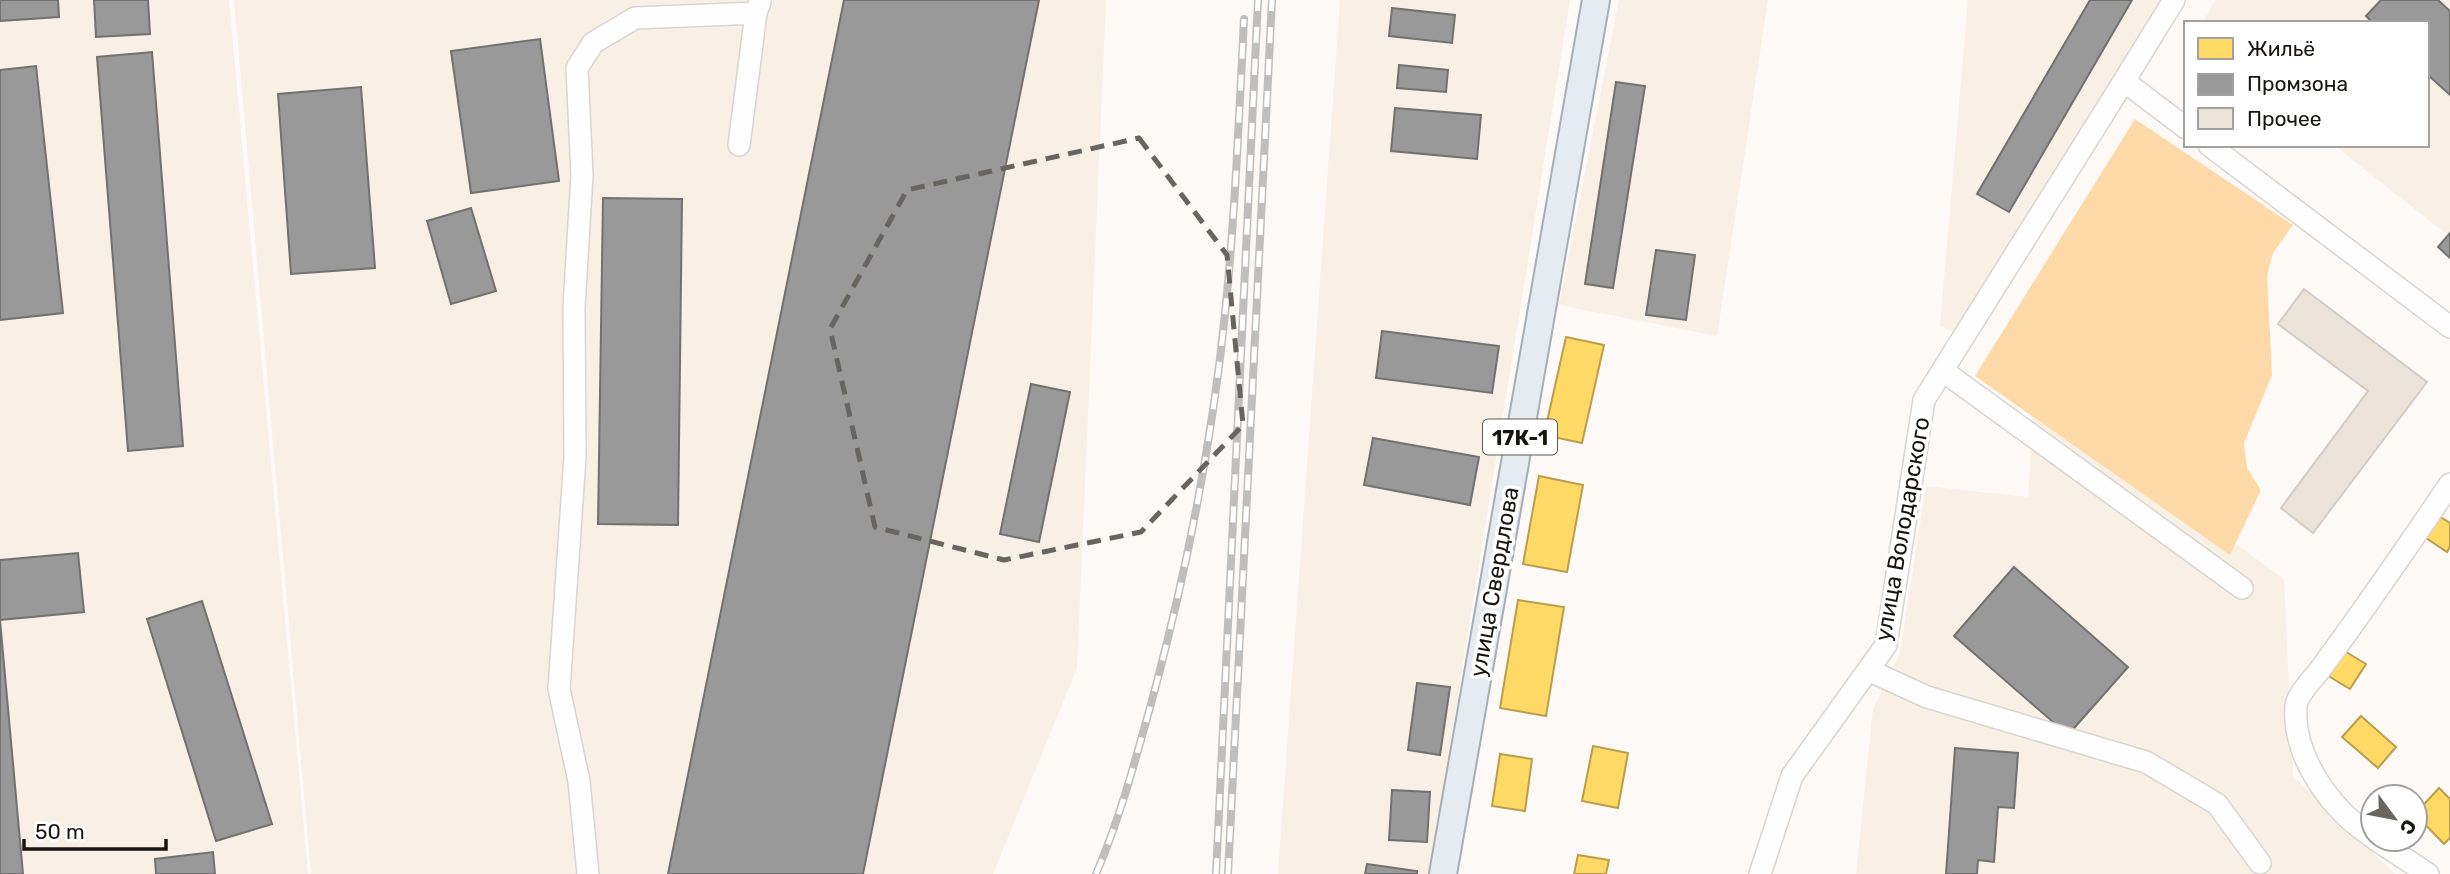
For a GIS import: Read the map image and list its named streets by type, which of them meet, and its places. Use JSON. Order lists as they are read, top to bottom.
{
  "streets": {
    "main road": ["17К-1", "улица Свердлова"],
    "street": ["улица Володарского"]
  },
  "legend": ["Жильё", "Промзона", "Прочее"],
  "scale_bar": "50 m",
  "north": "bottom right"
}
